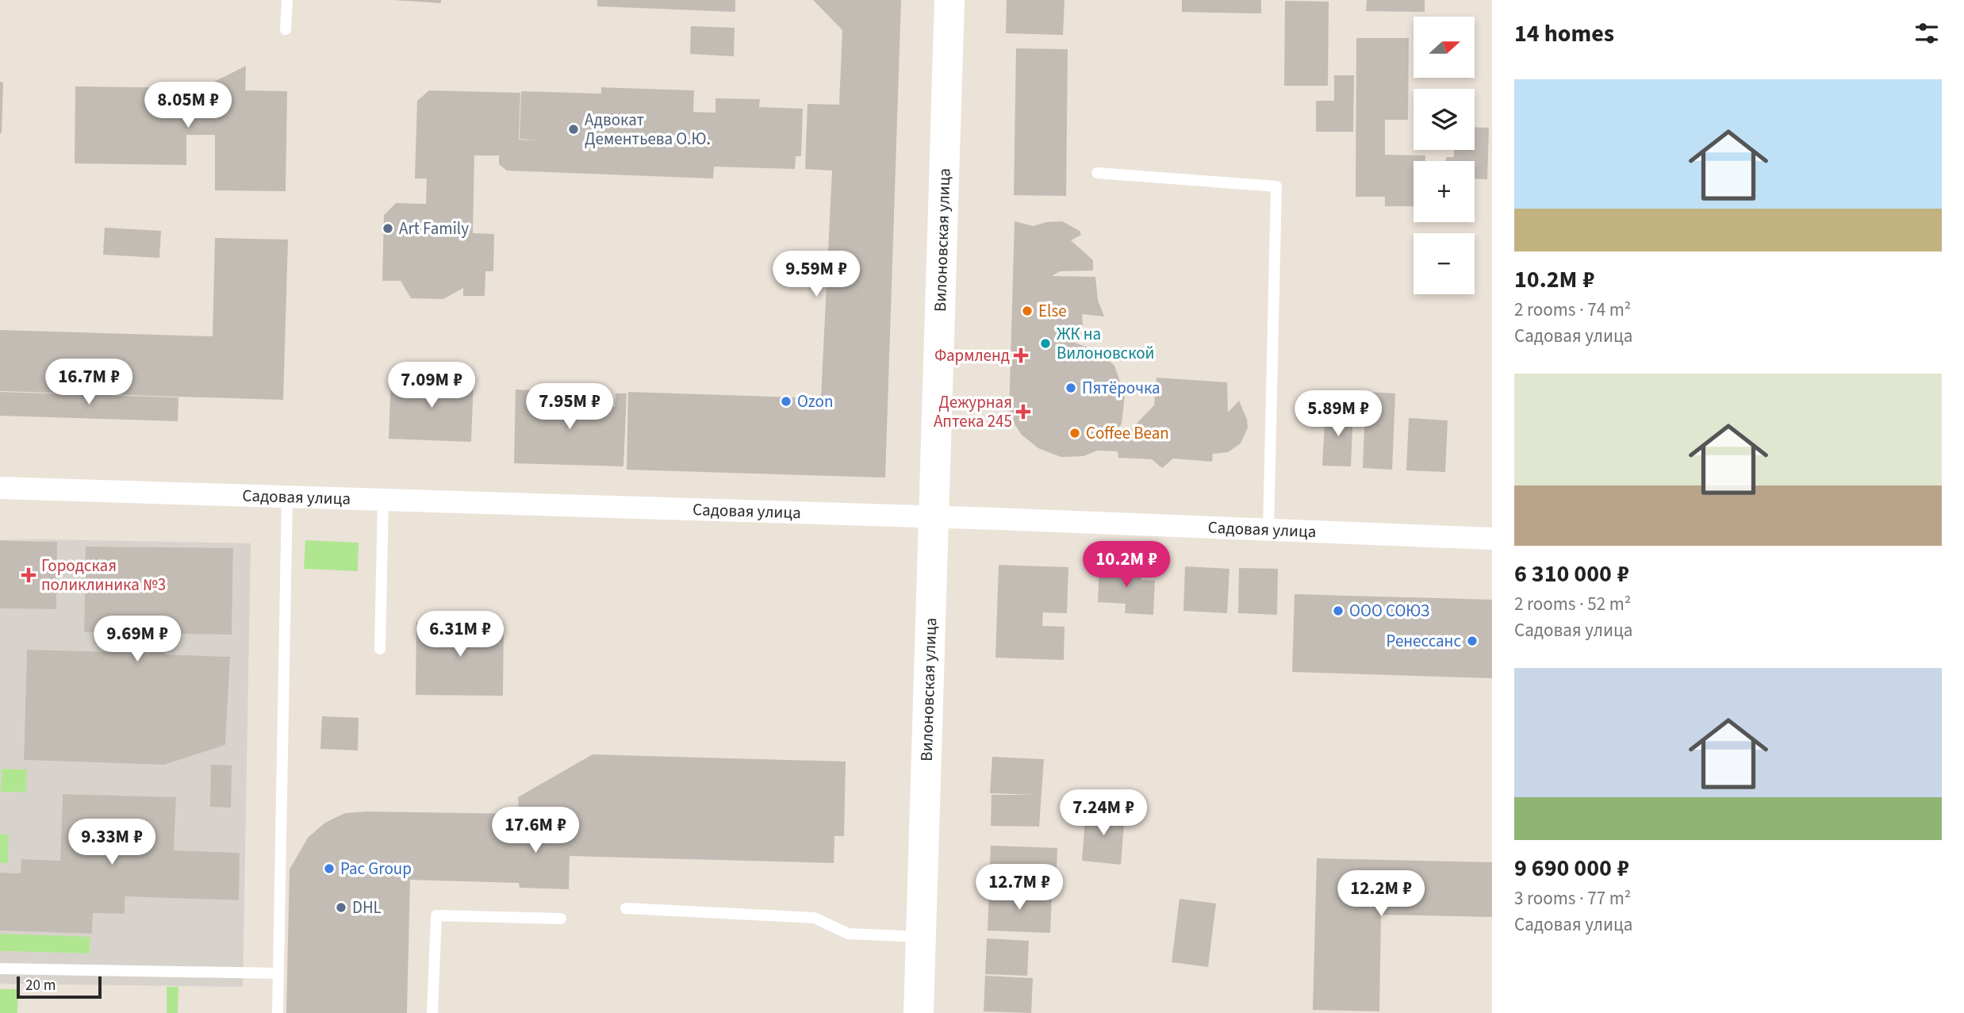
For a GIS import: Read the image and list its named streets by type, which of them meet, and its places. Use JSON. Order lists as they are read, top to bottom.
{
  "streets": {
    "main road": ["Вилоновская улица"],
    "street": ["Садовая улица"]
  },
  "crossings": [
    ["Вилоновская улица", "Садовая улица"]
  ],
  "places": {
    "other": [
      "Адвокат Дементьева О.Ю.",
      "Art Family",
      "Else",
      "ЖК на Вилоновской",
      "Пятёрочка",
      "Ozon",
      "Coffee Bean",
      "ООО СОЮЗ",
      "Ренессанс",
      "Pac Group",
      "DHL"
    ],
    "health": ["Фармленд", "Дежурная Аптека 245", "Городская поликлиника №3"]
  },
  "scale_bar": "20 m",
  "north": "right",
  "page": {
    "heading": "14 homes",
    "map_buttons": ["+", "−"],
    "list": [
      {
        "name": "10.2M ₽",
        "note": "2 rooms · 74 m² · Садовая улица"
      },
      {
        "name": "6 310 000 ₽",
        "note": "2 rooms · 52 m² · Садовая улица"
      },
      {
        "name": "9 690 000 ₽",
        "note": "3 rooms · 77 m² · Садовая улица"
      }
    ],
    "price": [
      "8.05M ₽",
      "9.59M ₽",
      "16.7M ₽",
      "7.09M ₽",
      "7.95M ₽",
      "5.89M ₽",
      "10.2M ₽",
      "6.31M ₽",
      "9.69M ₽",
      "7.24M ₽",
      "17.6M ₽",
      "9.33M ₽",
      "12.7M ₽",
      "12.2M ₽"
    ],
    "scale": "20 m"
  }
}
